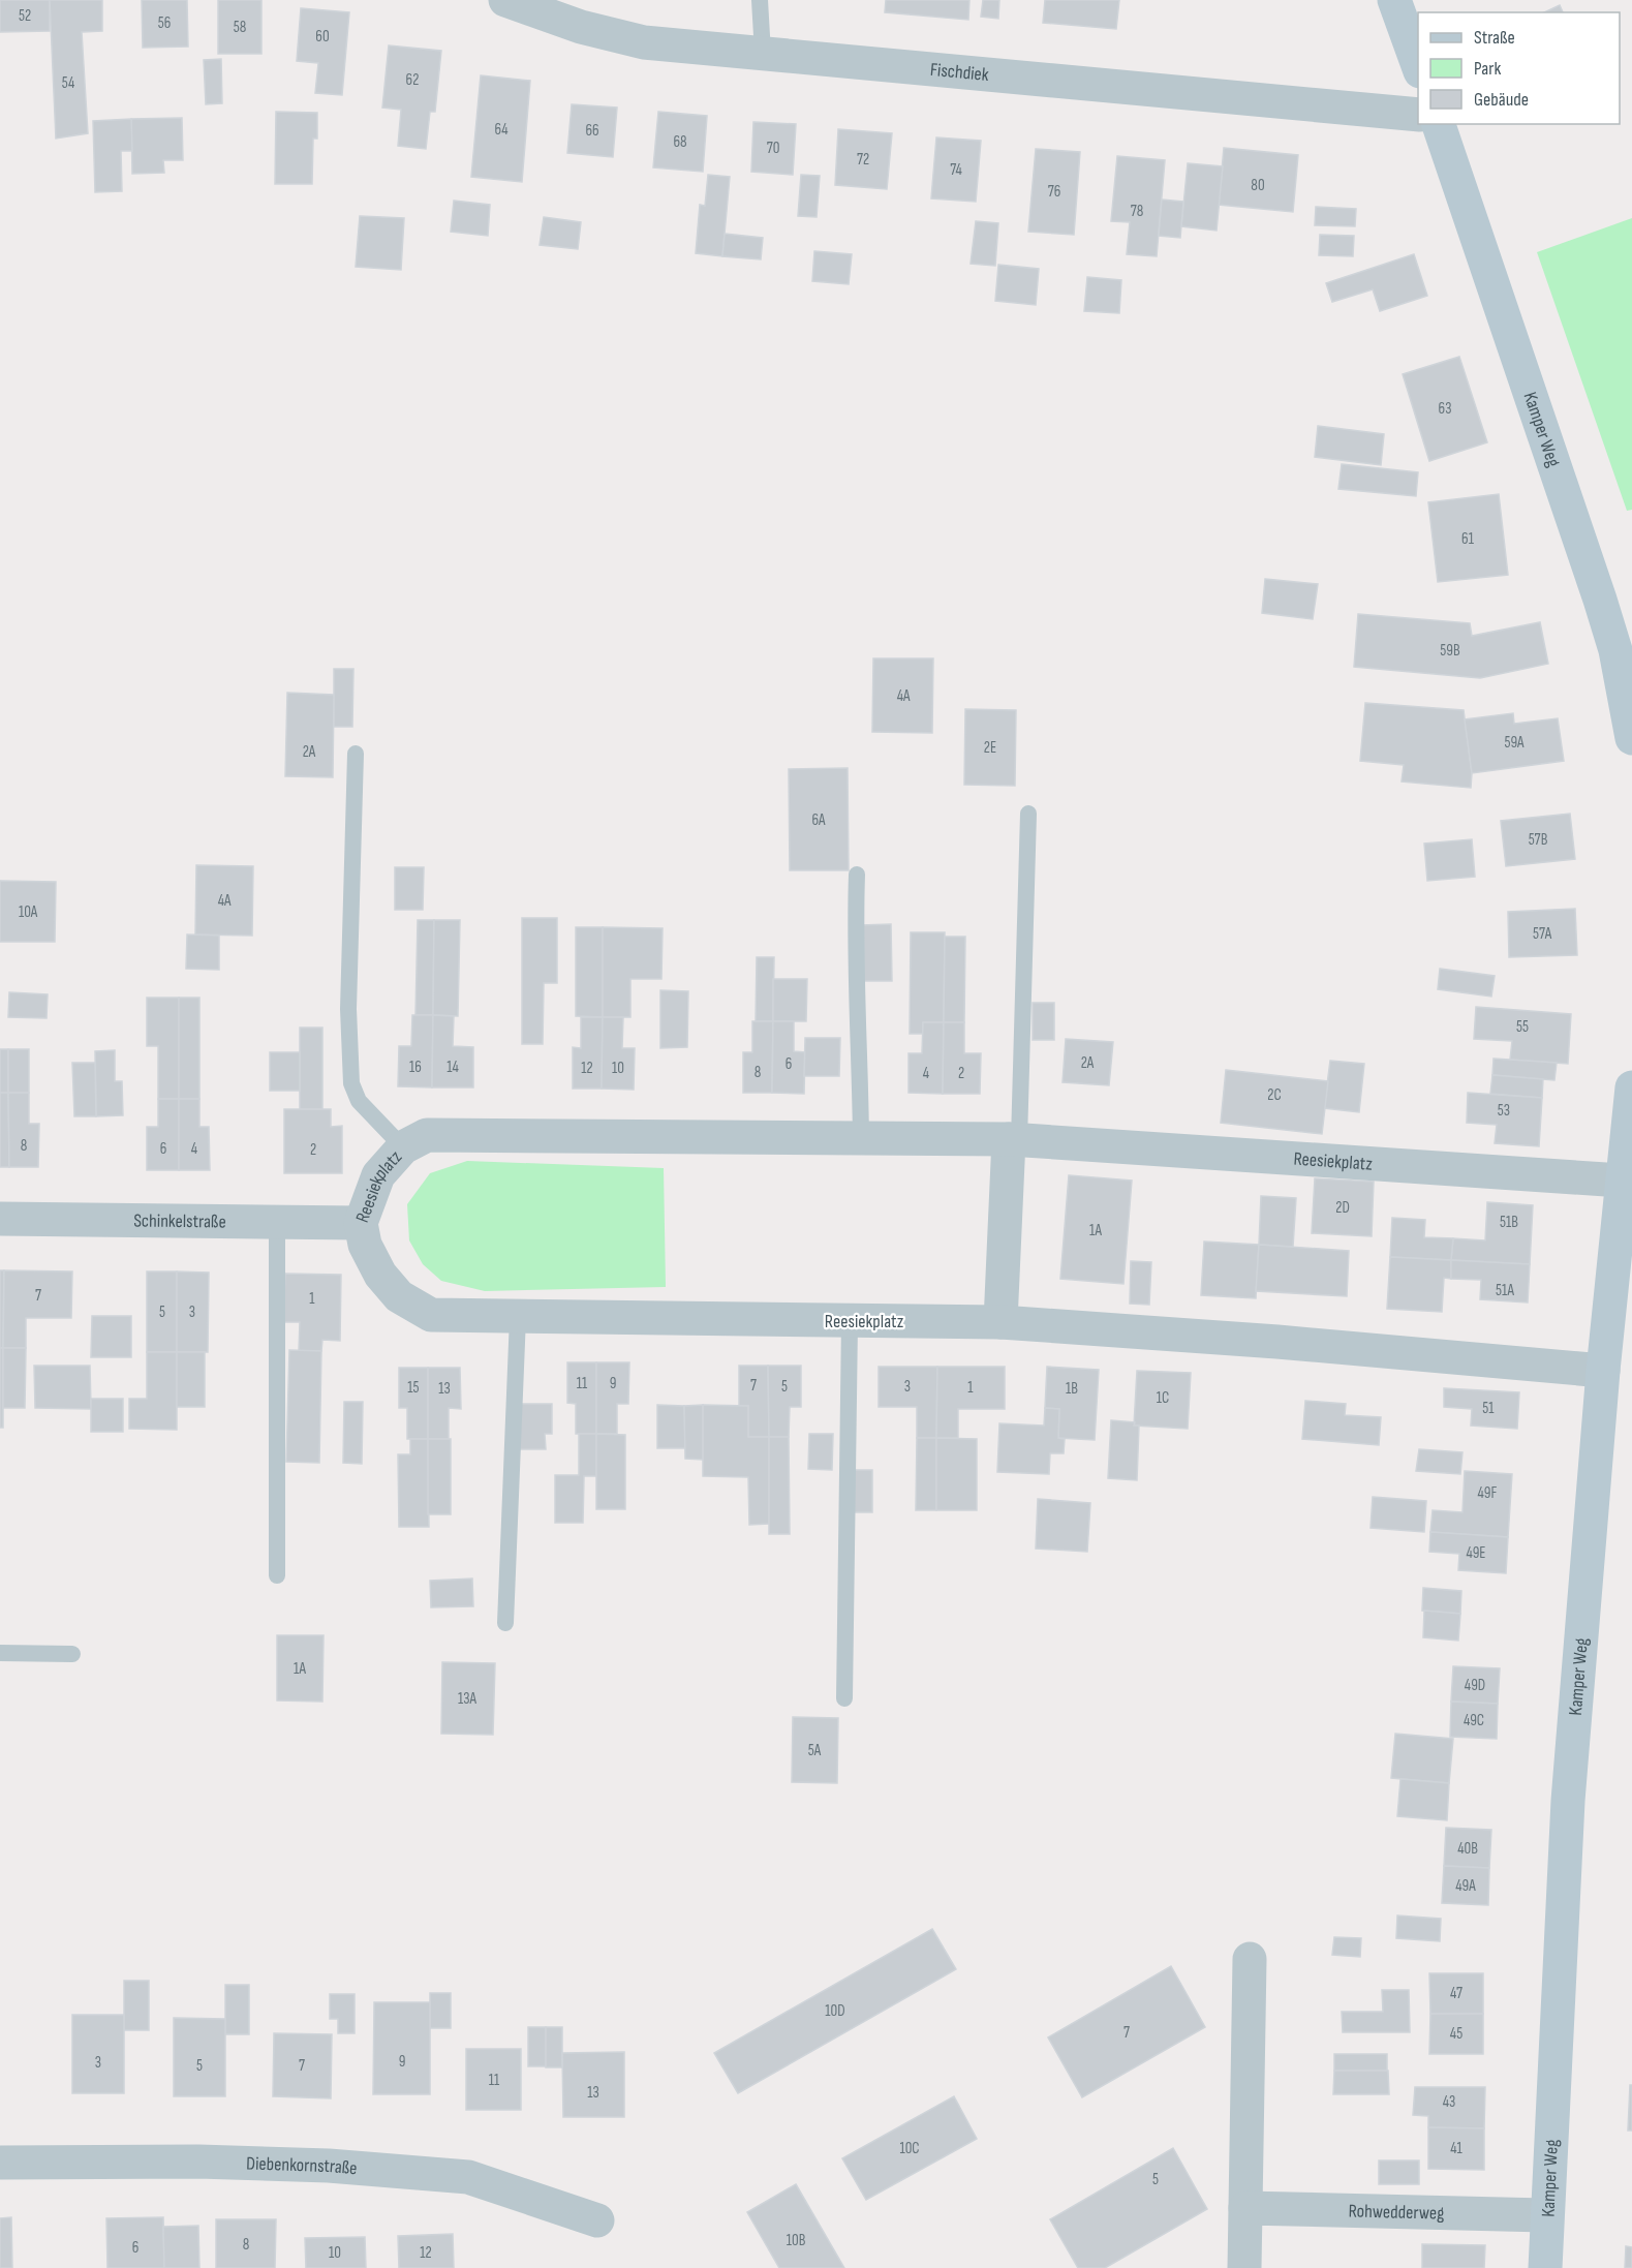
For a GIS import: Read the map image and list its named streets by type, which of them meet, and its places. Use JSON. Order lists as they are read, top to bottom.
{
  "streets": {
    "main road": ["Kamper Weg"],
    "street": [
      "Fischdiek",
      "Reesiekplatz",
      "Schinkelstraße",
      "Diebenkornstraße",
      "Rohwedderweg"
    ]
  },
  "crossings": [
    ["Kamper Weg", "Reesiekplatz"],
    ["Kamper Weg", "Rohwedderweg"],
    ["Reesiekplatz", "Schinkelstraße"]
  ],
  "house_numbers": [
    "52",
    "56",
    "58",
    "60",
    "62",
    "54",
    "64",
    "66",
    "68",
    "70",
    "72",
    "74",
    "80",
    "76",
    "78",
    "63",
    "61",
    "59B",
    "4A",
    "59A",
    "2E",
    "2A",
    "6A",
    "57B",
    "4A",
    "10A",
    "57A",
    "55",
    "2A",
    "6",
    "16",
    "14",
    "12",
    "10",
    "8",
    "4",
    "2",
    "2C",
    "53",
    "8",
    "6",
    "4",
    "2",
    "2D",
    "51B",
    "1A",
    "51A",
    "7",
    "1",
    "5",
    "3",
    "11",
    "9",
    "7",
    "5",
    "3",
    "15",
    "1",
    "13",
    "1B",
    "1C",
    "51",
    "49F",
    "49E",
    "1A",
    "49D",
    "13A",
    "49C",
    "5A",
    "40B",
    "49A",
    "47",
    "10D",
    "7",
    "45",
    "9",
    "3",
    "5",
    "7",
    "11",
    "13",
    "43",
    "10C",
    "41",
    "5",
    "10B",
    "8",
    "6",
    "10",
    "12"
  ],
  "legend": ["Straße", "Park", "Gebäude"]
}
